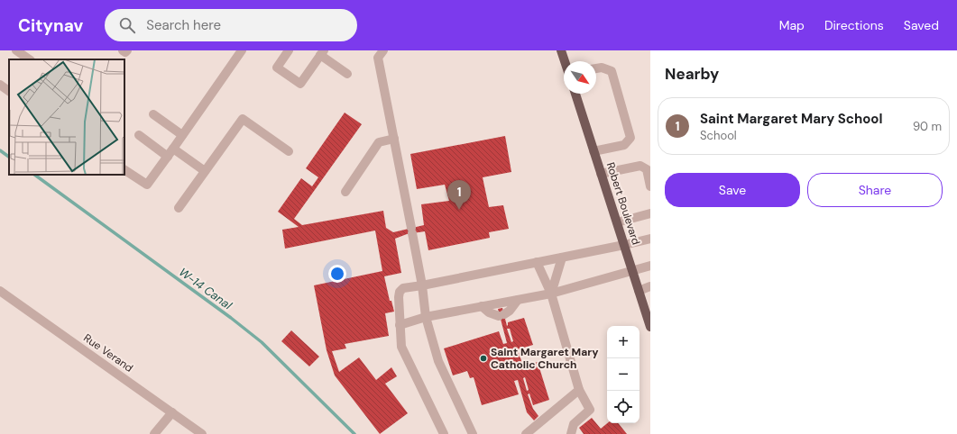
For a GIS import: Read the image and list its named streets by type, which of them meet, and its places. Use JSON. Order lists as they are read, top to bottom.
{
  "streets": {
    "main road": ["Robert Boulevard"],
    "street": ["Rue Verand"]
  },
  "water": ["W-14 Canal"],
  "places": ["Saint Margaret Mary Catholic Church"],
  "north": "bottom right",
  "page": {
    "header": "Citynav",
    "search": "Search here",
    "nav": ["Map", "Directions", "Saved"],
    "heading": "Nearby",
    "list": [
      {
        "mark": "1",
        "name": "Saint Margaret Mary School",
        "note": "School",
        "value": "90 m"
      }
    ],
    "buttons": ["Save", "Share"],
    "pins": "1",
    "map_buttons": ["+", "−"]
  }
}
